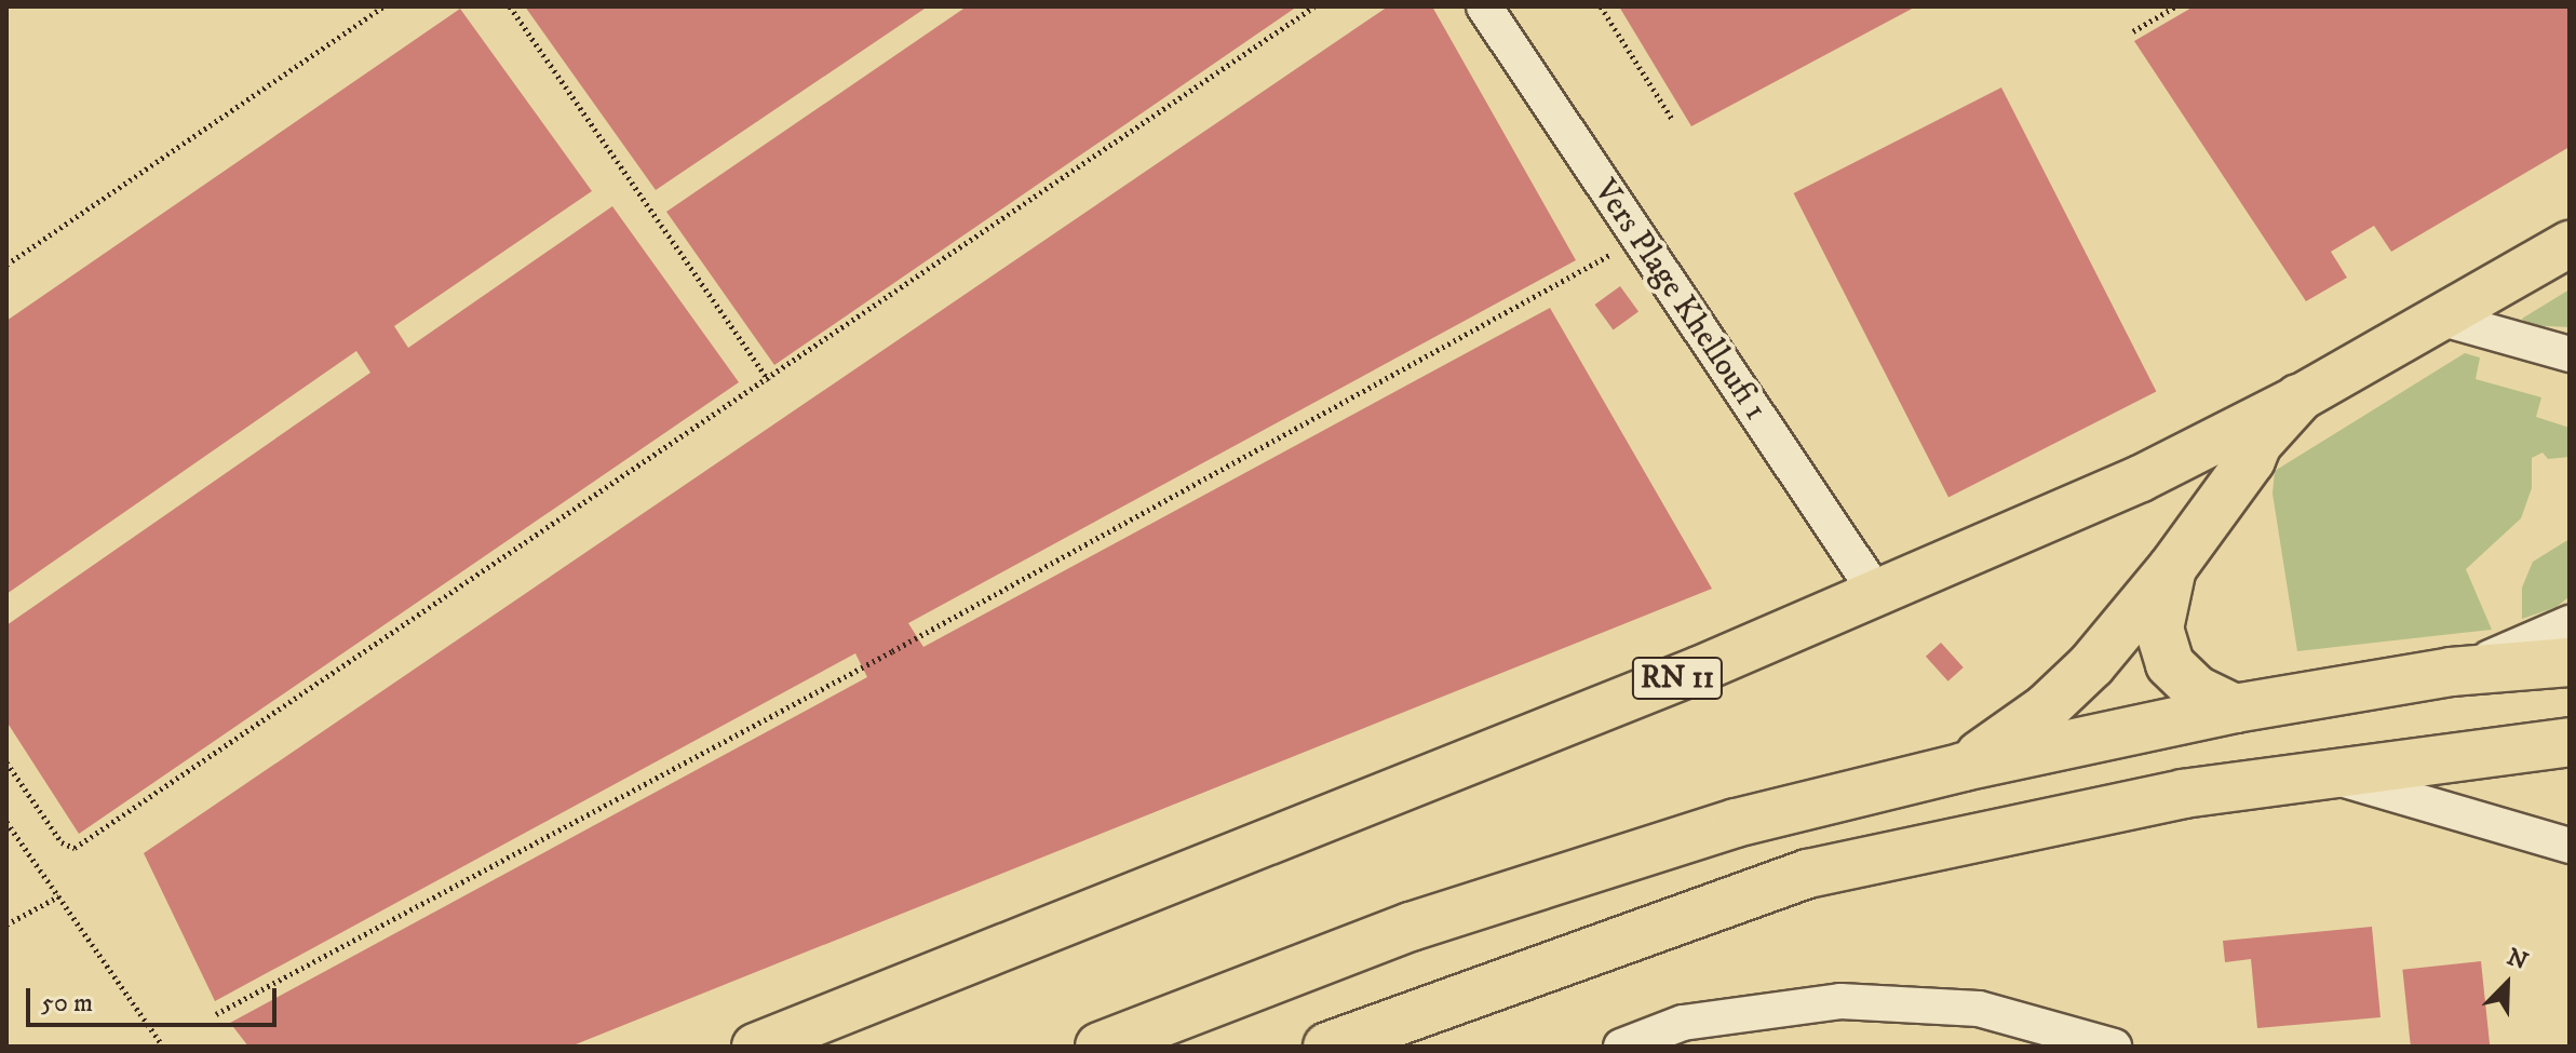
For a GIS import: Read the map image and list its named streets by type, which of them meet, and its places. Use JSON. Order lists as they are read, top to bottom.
{
  "streets": {
    "main road": ["RN 11"],
    "street": ["Vers Plage Khelloufi 1"]
  },
  "crossings": [
    ["Vers Plage Khelloufi 1", "RN 11"]
  ],
  "scale_bar": "50 m",
  "north": "top right"
}
